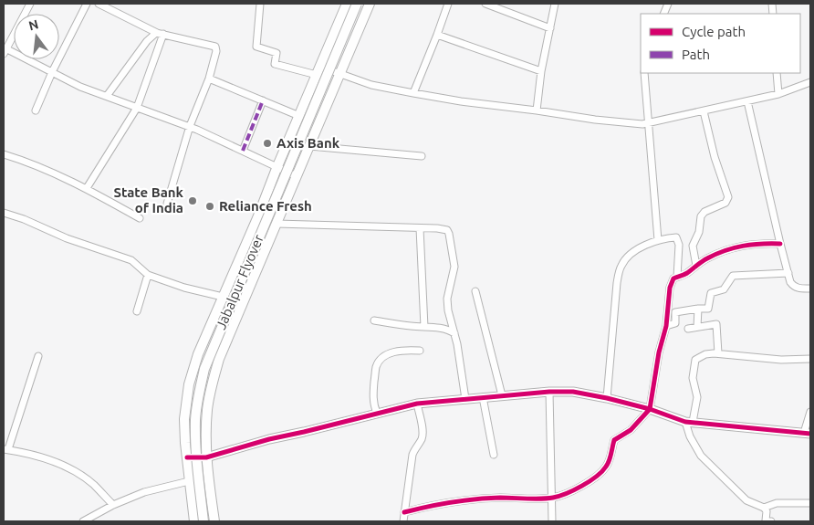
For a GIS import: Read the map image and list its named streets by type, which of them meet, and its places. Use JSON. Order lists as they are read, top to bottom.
{
  "streets": {
    "main road": ["Jabalpur Flyover"]
  },
  "places": ["Axis Bank", "State Bank of India", "Reliance Fresh"],
  "legend": ["Cycle path", "Path"],
  "north": "top"
}
